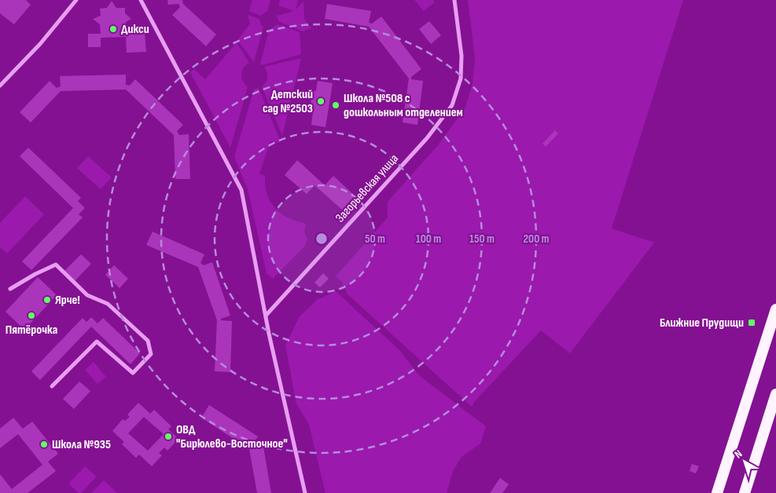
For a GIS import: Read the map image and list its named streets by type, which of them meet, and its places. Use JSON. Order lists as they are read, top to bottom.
{
  "streets": {
    "street": ["Загорьевская улица"]
  },
  "places": {
    "other": [
      "Дикси",
      "Детский сад №2503",
      "Школа №508 с дошкольным отделением",
      "Ярче!",
      "Пятёрочка",
      "ОВД \"Бирюлево-Восточное\"",
      "Школа №935"
    ],
    "transit": ["Ближние Прудищи"]
  },
  "north": "top left",
  "rings": [
    "50 m",
    "100 m",
    "150 m",
    "200 m"
  ]
}
